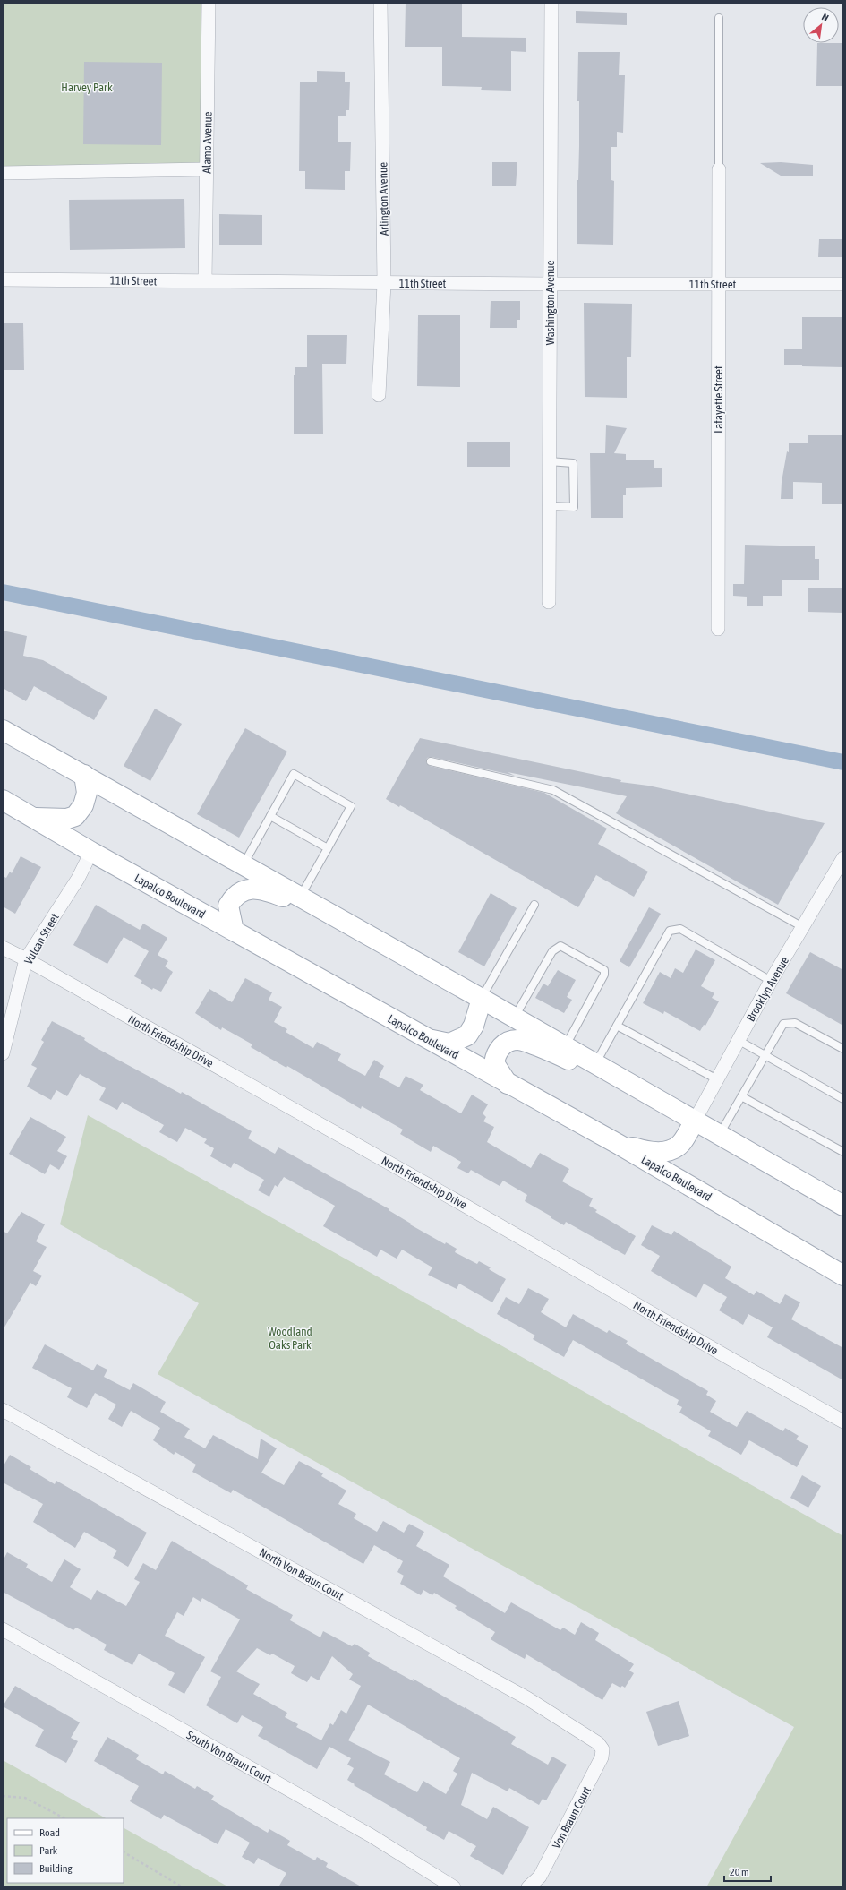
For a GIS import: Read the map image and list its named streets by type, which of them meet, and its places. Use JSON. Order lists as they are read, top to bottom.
{
  "streets": {
    "main road": ["Lapalco Boulevard"],
    "street": [
      "Alamo Avenue",
      "Arlington Avenue",
      "11th Street",
      "Washington Avenue",
      "Lafayette Street",
      "Vulcan Street",
      "Brooklyn Avenue",
      "North Friendship Drive",
      "North Von Braun Court",
      "South Von Braun Court",
      "Von Braun Court"
    ]
  },
  "crossings": [
    ["Alamo Avenue", "11th Street"],
    ["Arlington Avenue", "11th Street"],
    ["11th Street", "Washington Avenue"],
    ["11th Street", "Lafayette Street"],
    ["Lapalco Boulevard", "Vulcan Street"],
    ["Vulcan Street", "North Friendship Drive"],
    ["North Von Braun Court", "Von Braun Court"]
  ],
  "parks": ["Harvey Park", "Woodland Oaks Park"],
  "legend": ["Road", "Park", "Building"],
  "scale_bar": "20 m",
  "north": "top right"
}
